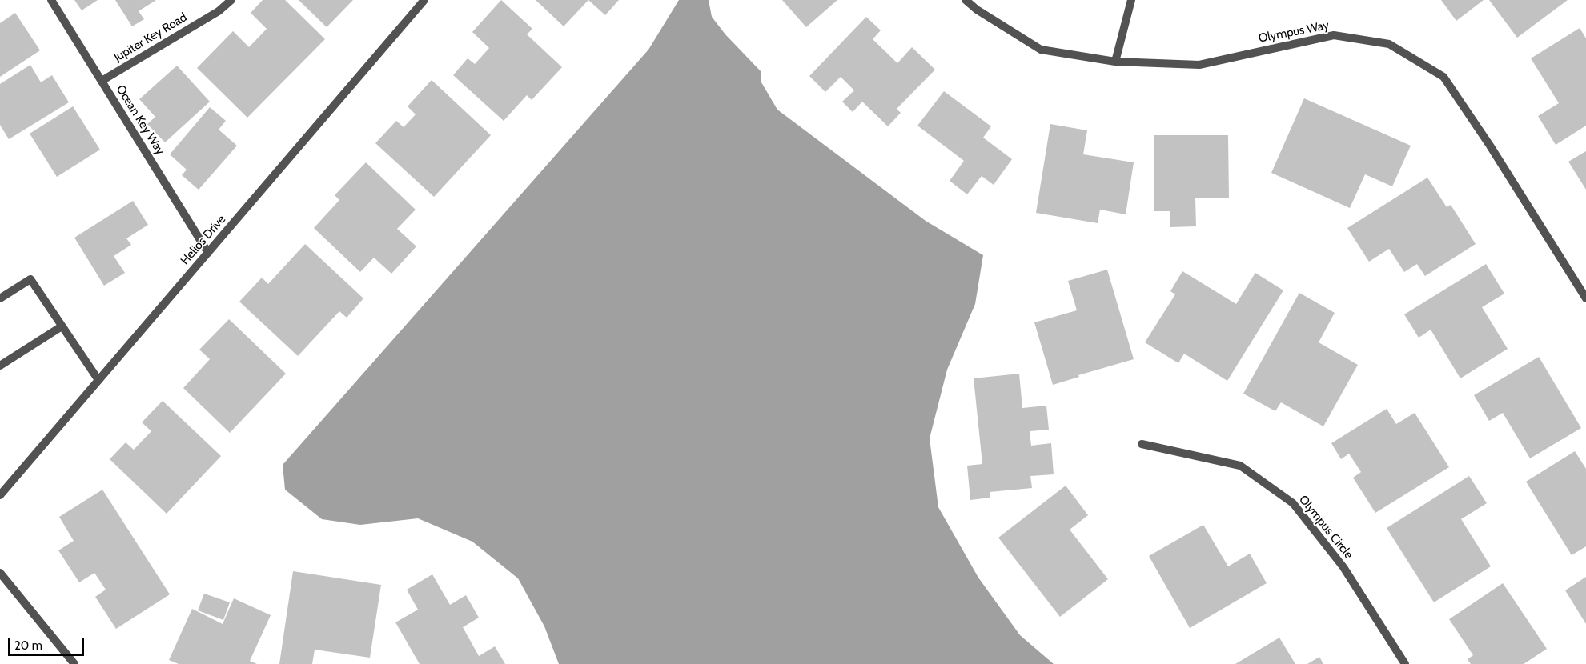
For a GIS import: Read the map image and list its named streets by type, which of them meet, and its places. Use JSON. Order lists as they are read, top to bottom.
{
  "streets": {
    "street": [
      "Olympus Way",
      "Jupiter Key Road",
      "Ocean Key Way",
      "Helios Drive",
      "Olympus Circle"
    ]
  },
  "crossings": [
    ["Jupiter Key Road", "Ocean Key Way"],
    ["Ocean Key Way", "Helios Drive"]
  ],
  "scale_bar": "20 m"
}
